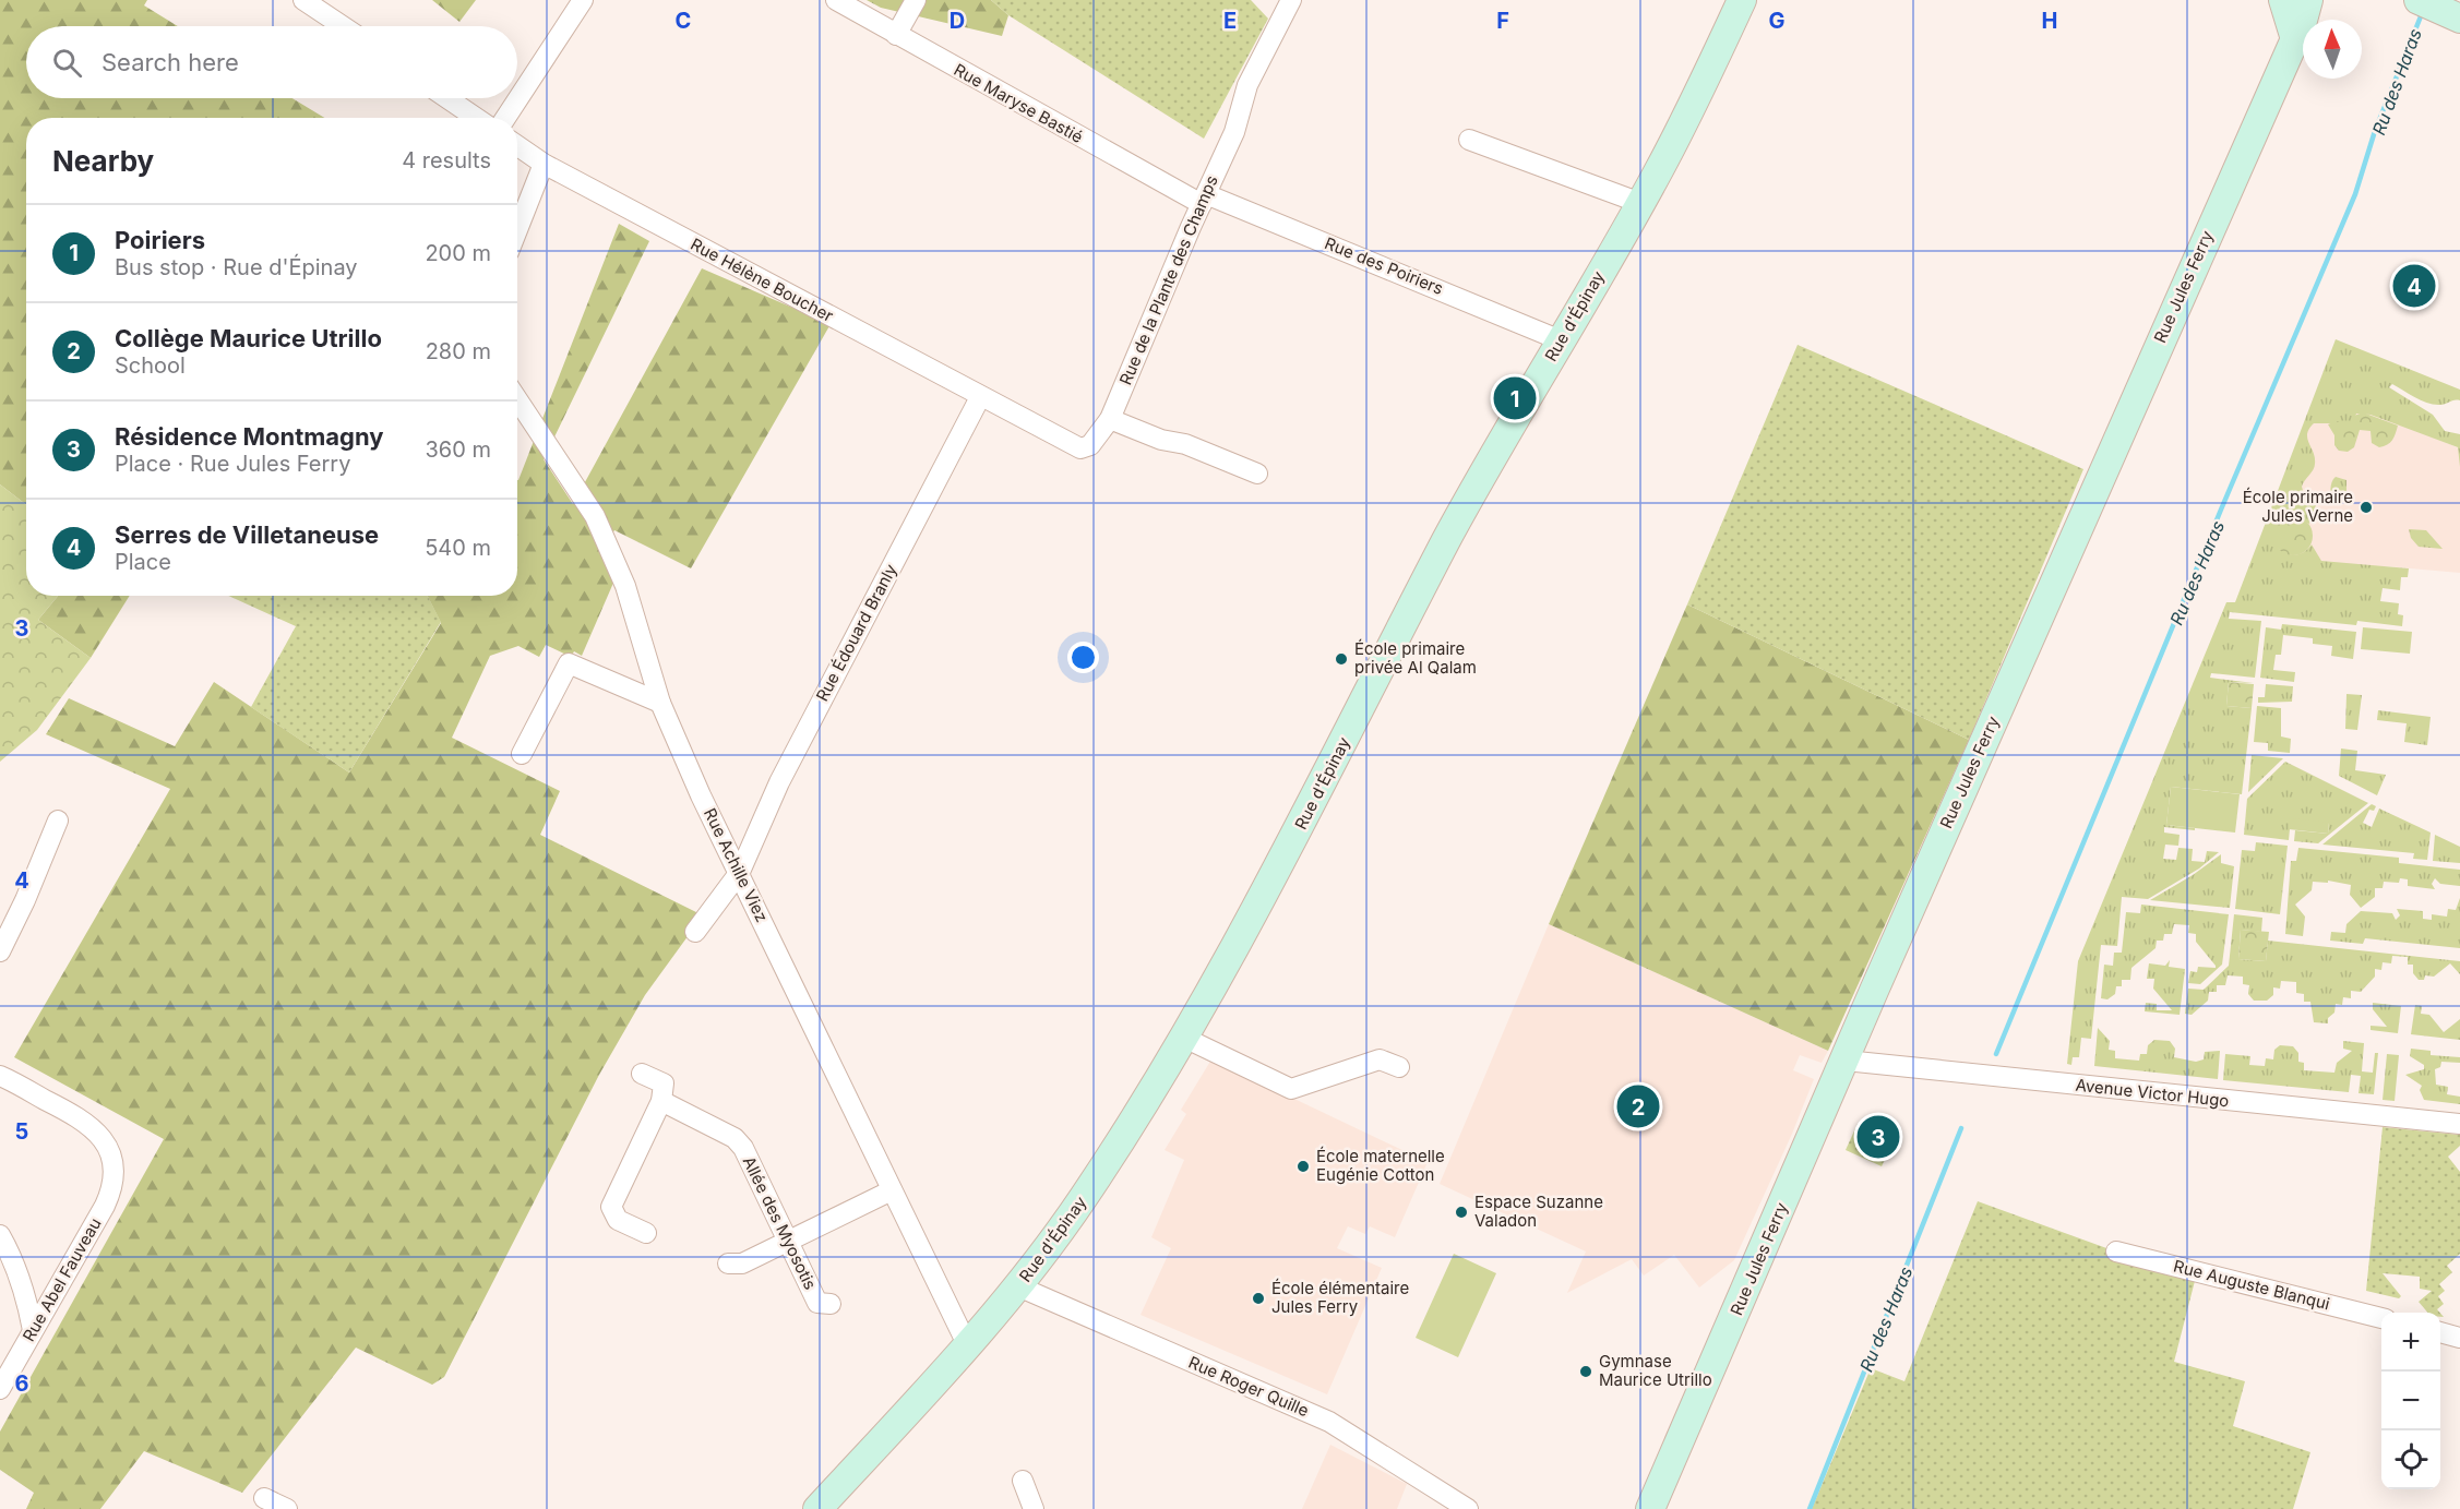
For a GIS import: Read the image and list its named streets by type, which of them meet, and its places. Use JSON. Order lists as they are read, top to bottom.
{
  "streets": {
    "main road": ["Rue Jules Ferry", "Rue d'Épinay"],
    "street": [
      "Rue Maryse Bastié",
      "Rue des Poiriers",
      "Rue Hélène Boucher",
      "Rue de la Plante des Champs",
      "Rue Édouard Branly",
      "Rue Achille Viez",
      "Avenue Victor Hugo",
      "Allée des Myosotis",
      "Rue Abel Fauveau",
      "Rue Auguste Blanqui",
      "Rue Roger Quille"
    ]
  },
  "crossings": [
    ["Rue Maryse Bastié", "Rue des Poiriers"],
    ["Rue Maryse Bastié", "Rue de la Plante des Champs"],
    ["Rue des Poiriers", "Rue de la Plante des Champs"],
    ["Rue des Poiriers", "Rue d'Épinay"],
    ["Rue Hélène Boucher", "Rue de la Plante des Champs"],
    ["Rue Hélène Boucher", "Rue Édouard Branly"],
    ["Rue de la Plante des Champs", "Rue Édouard Branly"],
    ["Rue Jules Ferry", "Avenue Victor Hugo"],
    ["Rue d'Épinay", "Rue Achille Viez"],
    ["Rue d'Épinay", "Rue Roger Quille"],
    ["Rue Édouard Branly", "Rue Achille Viez"]
  ],
  "water": ["Ru des Haras"],
  "places": [
    "École primaire Jules Verne",
    "École primaire privée Al Qalam",
    "École maternelle Eugénie Cotton",
    "Espace Suzanne Valadon",
    "École élémentaire Jules Ferry",
    "Gymnase Maurice Utrillo"
  ],
  "north": "top",
  "page": {
    "search": "Search here",
    "heading": ["Nearby", "4 results"],
    "list": [
      {
        "mark": "1",
        "name": "Poiriers",
        "note": "Bus stop · Rue d'Épinay",
        "value": "200 m"
      },
      {
        "mark": "2",
        "name": "Collège Maurice Utrillo",
        "note": "School",
        "value": "280 m"
      },
      {
        "mark": "3",
        "name": "Résidence Montmagny",
        "note": "Place · Rue Jules Ferry",
        "value": "360 m"
      },
      {
        "mark": "4",
        "name": "Serres de Villetaneuse",
        "note": "Place",
        "value": "540 m"
      }
    ],
    "pins": [
      "4",
      "1",
      "2",
      "3"
    ],
    "map_buttons": ["+", "−"]
  },
  "grid": {
    "columns": [
      "C",
      "D",
      "E",
      "F",
      "G",
      "H"
    ],
    "rows": [
      "3",
      "4",
      "5",
      "6"
    ]
  }
}
